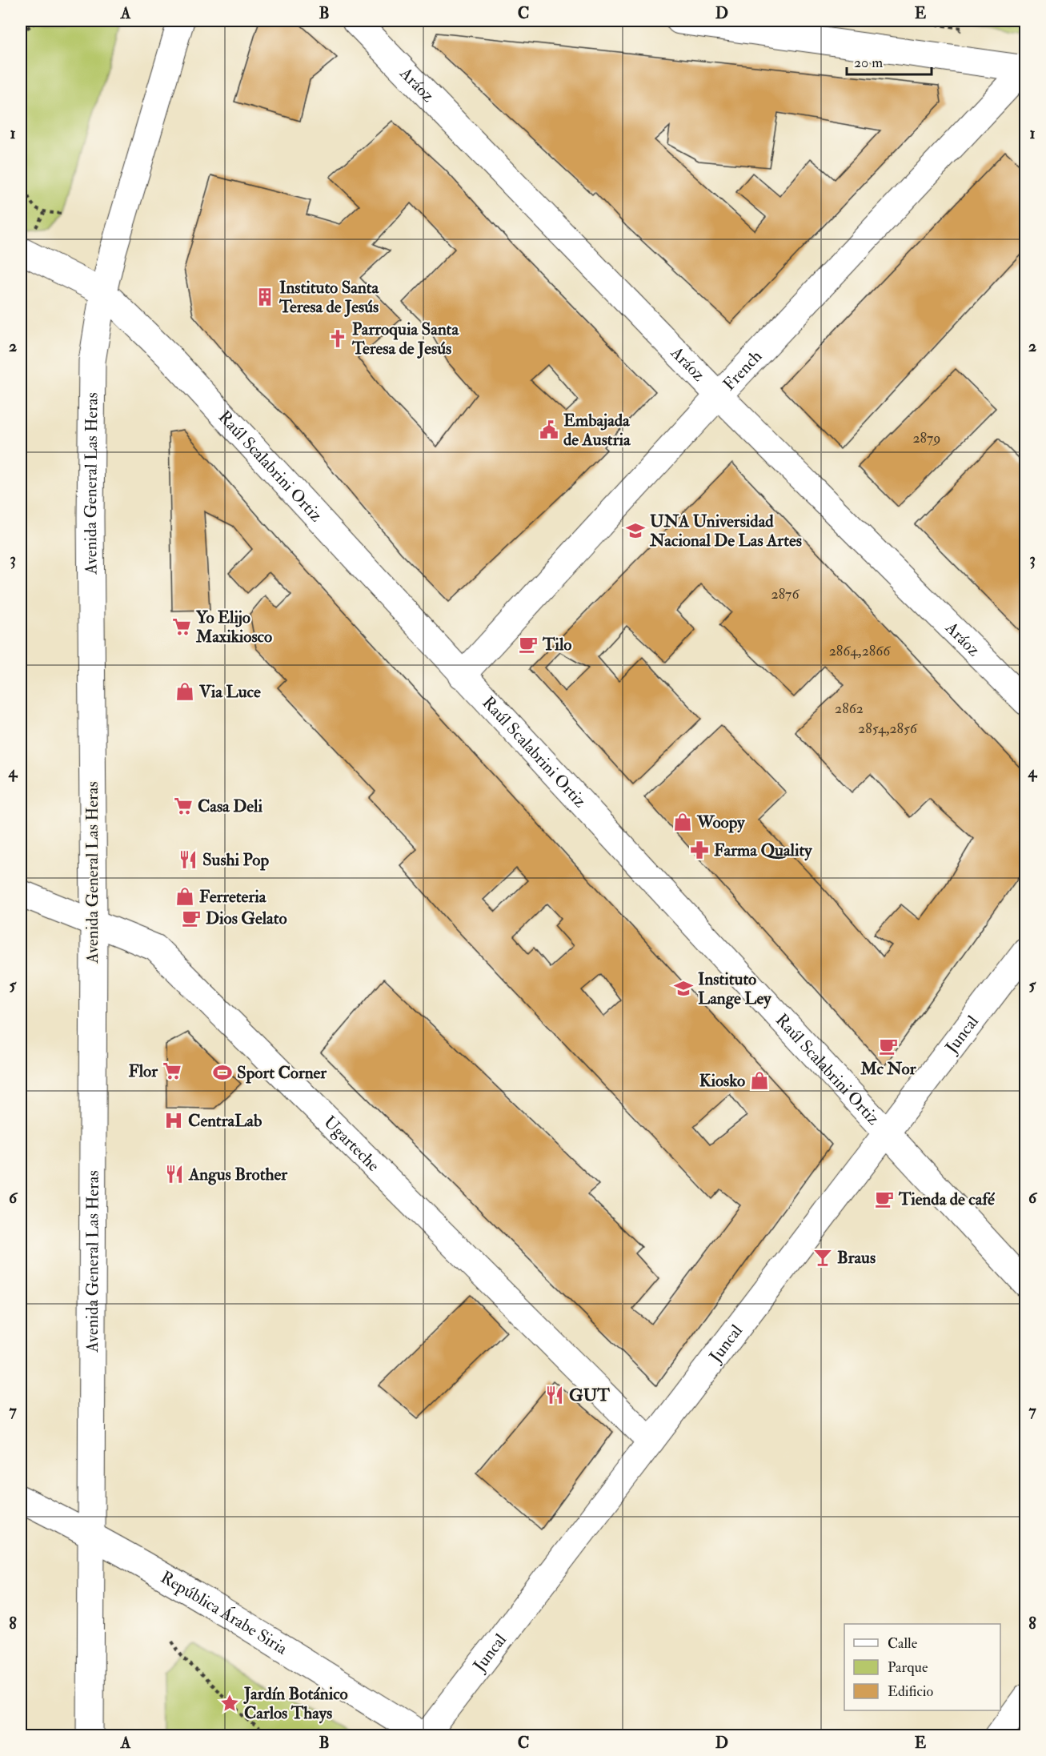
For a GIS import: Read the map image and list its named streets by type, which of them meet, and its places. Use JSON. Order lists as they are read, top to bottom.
{
  "streets": {
    "street": [
      "Aráoz",
      "French",
      "Raúl Scalabrini Ortiz",
      "Avenida General Las Heras",
      "Juncal",
      "Ugarteche",
      "República Árabe Siria"
    ]
  },
  "crossings": [
    ["Aráoz", "French"],
    ["French", "Raúl Scalabrini Ortiz"],
    ["Raúl Scalabrini Ortiz", "Avenida General Las Heras"],
    ["Raúl Scalabrini Ortiz", "Juncal"],
    ["Avenida General Las Heras", "Ugarteche"],
    ["Avenida General Las Heras", "República Árabe Siria"],
    ["Juncal", "Ugarteche"],
    ["Juncal", "República Árabe Siria"]
  ],
  "places": {
    "building": ["Instituto Santa Teresa de Jesús"],
    "church": ["Parroquia Santa Teresa de Jesús"],
    "public building": ["Embajada de Austria"],
    "school or university": ["UNA Universidad Nacional De Las Artes", "Instituto Lange Ley"],
    "supermarket": ["Yo Elijo Maxikiosco", "Casa Deli", "Flor"],
    "cafe": [
      "Tilo",
      "Dios Gelato",
      "Mc Nor",
      "Tienda de café"
    ],
    "shop": [
      "Via Luce",
      "Woopy",
      "Ferreteria",
      "Kiosko"
    ],
    "pharmacy": ["Farma Quality"],
    "restaurant": ["Sushi Pop", "Angus Brother", "GUT"],
    "sports": ["Sport Corner"],
    "hospital": ["CentraLab"],
    "bar": ["Braus"],
    "place": ["Jardín Botánico Carlos Thays"]
  },
  "house_numbers": [
    "2879",
    "2876",
    "2864,2866",
    "2862",
    "2854,2856"
  ],
  "legend": ["Calle", "Parque", "Edificio"],
  "scale_bar": "20 m",
  "grid": {
    "columns": [
      "A",
      "B",
      "C",
      "D",
      "E"
    ],
    "rows": [
      "1",
      "2",
      "3",
      "4",
      "5",
      "6",
      "7",
      "8"
    ]
  }
}
